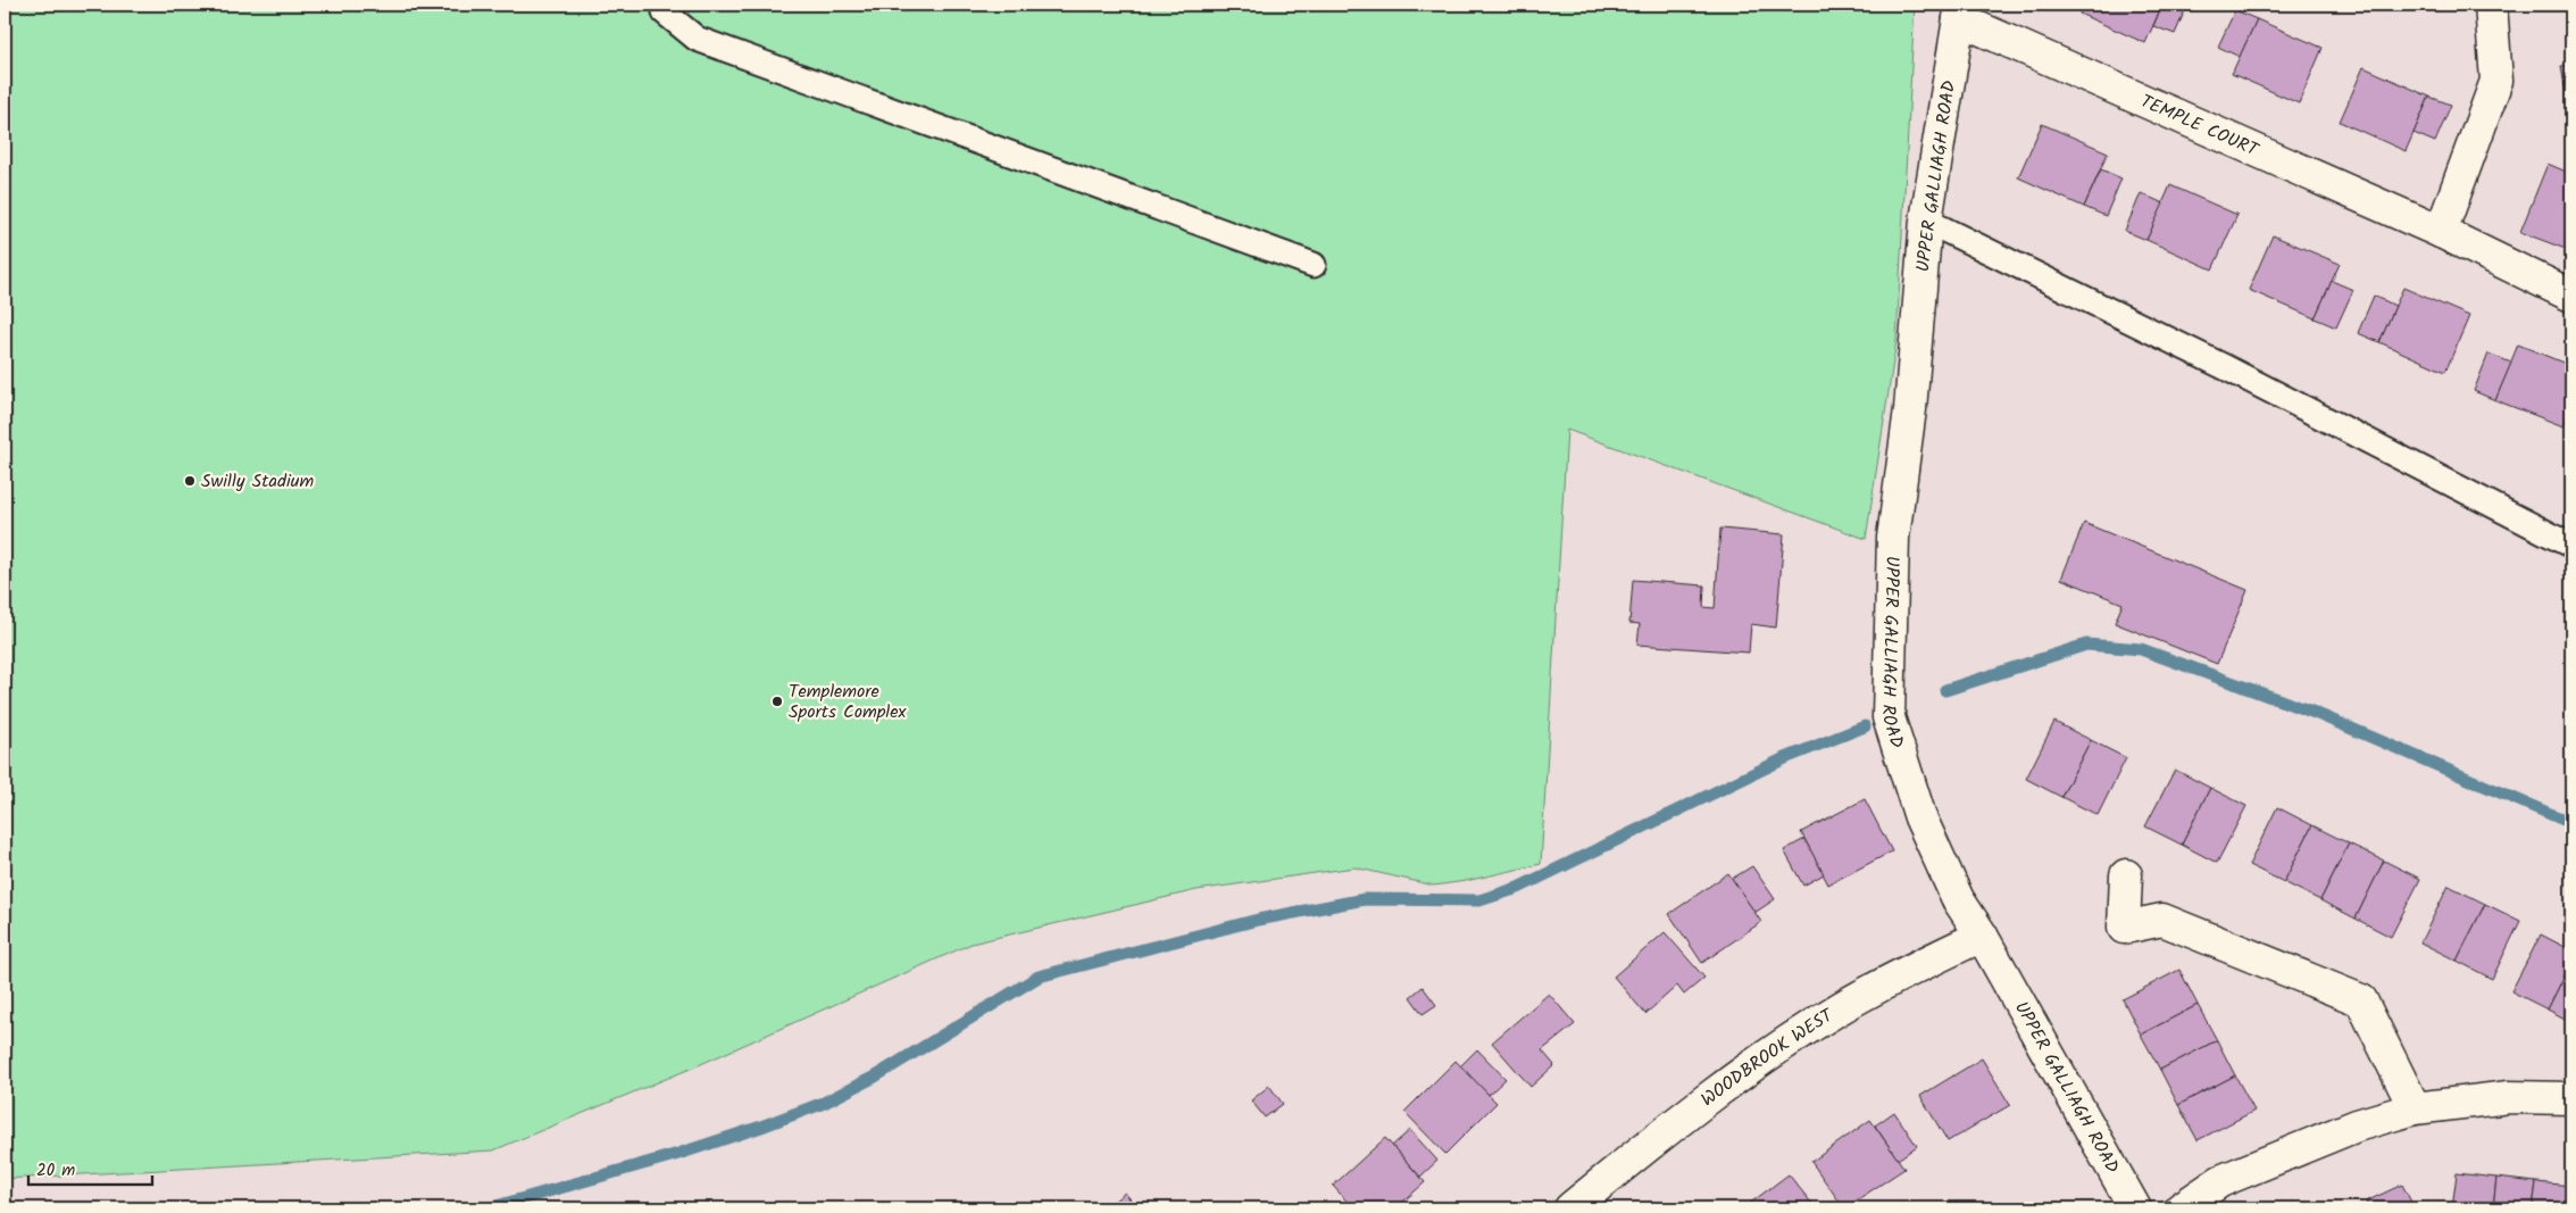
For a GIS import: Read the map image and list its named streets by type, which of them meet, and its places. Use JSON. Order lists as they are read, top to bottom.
{
  "streets": {
    "street": ["TEMPLE COURT", "UPPER GALLIAGH ROAD", "WOODBROOK WEST"]
  },
  "crossings": [
    ["TEMPLE COURT", "UPPER GALLIAGH ROAD"],
    ["UPPER GALLIAGH ROAD", "WOODBROOK WEST"]
  ],
  "places": ["Swilly Stadium", "Templemore Sports Complex"],
  "scale_bar": "20 m"
}
